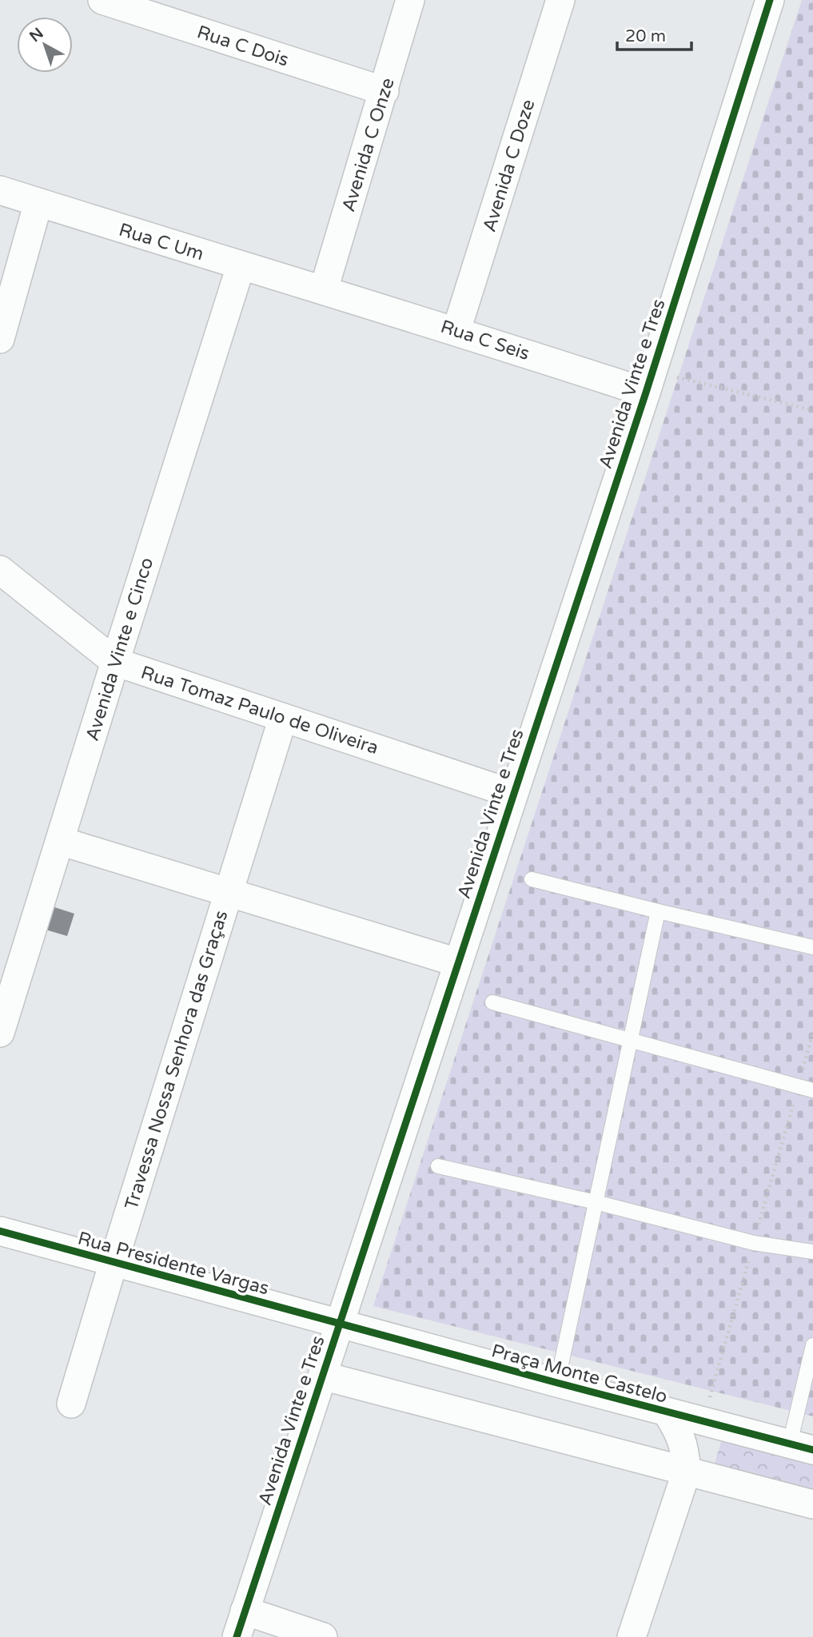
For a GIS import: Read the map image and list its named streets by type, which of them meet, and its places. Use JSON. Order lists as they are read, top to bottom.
{
  "streets": {
    "street": [
      "Rua C Dois",
      "Avenida C Onze",
      "Avenida C Doze",
      "Rua C Um",
      "Rua C Seis",
      "Avenida Vinte e Tres",
      "Avenida Vinte e Cinco",
      "Rua Tomaz Paulo de Oliveira",
      "Travessa Nossa Senhora das Graças",
      "Rua Presidente Vargas",
      "Praça Monte Castelo"
    ]
  },
  "crossings": [
    ["Rua C Dois", "Avenida C Onze"],
    ["Avenida C Onze", "Rua C Um"],
    ["Avenida C Onze", "Rua C Seis"],
    ["Avenida C Doze", "Rua C Seis"],
    ["Rua C Um", "Rua C Seis"],
    ["Rua C Um", "Avenida Vinte e Cinco"],
    ["Rua C Seis", "Avenida Vinte e Tres"],
    ["Avenida Vinte e Tres", "Rua Tomaz Paulo de Oliveira"],
    ["Avenida Vinte e Tres", "Rua Presidente Vargas"],
    ["Avenida Vinte e Tres", "Praça Monte Castelo"],
    ["Avenida Vinte e Cinco", "Rua Tomaz Paulo de Oliveira"],
    ["Rua Tomaz Paulo de Oliveira", "Travessa Nossa Senhora das Graças"],
    ["Travessa Nossa Senhora das Graças", "Rua Presidente Vargas"],
    ["Rua Presidente Vargas", "Praça Monte Castelo"]
  ],
  "scale_bar": "20 m",
  "north": "top left"
}
